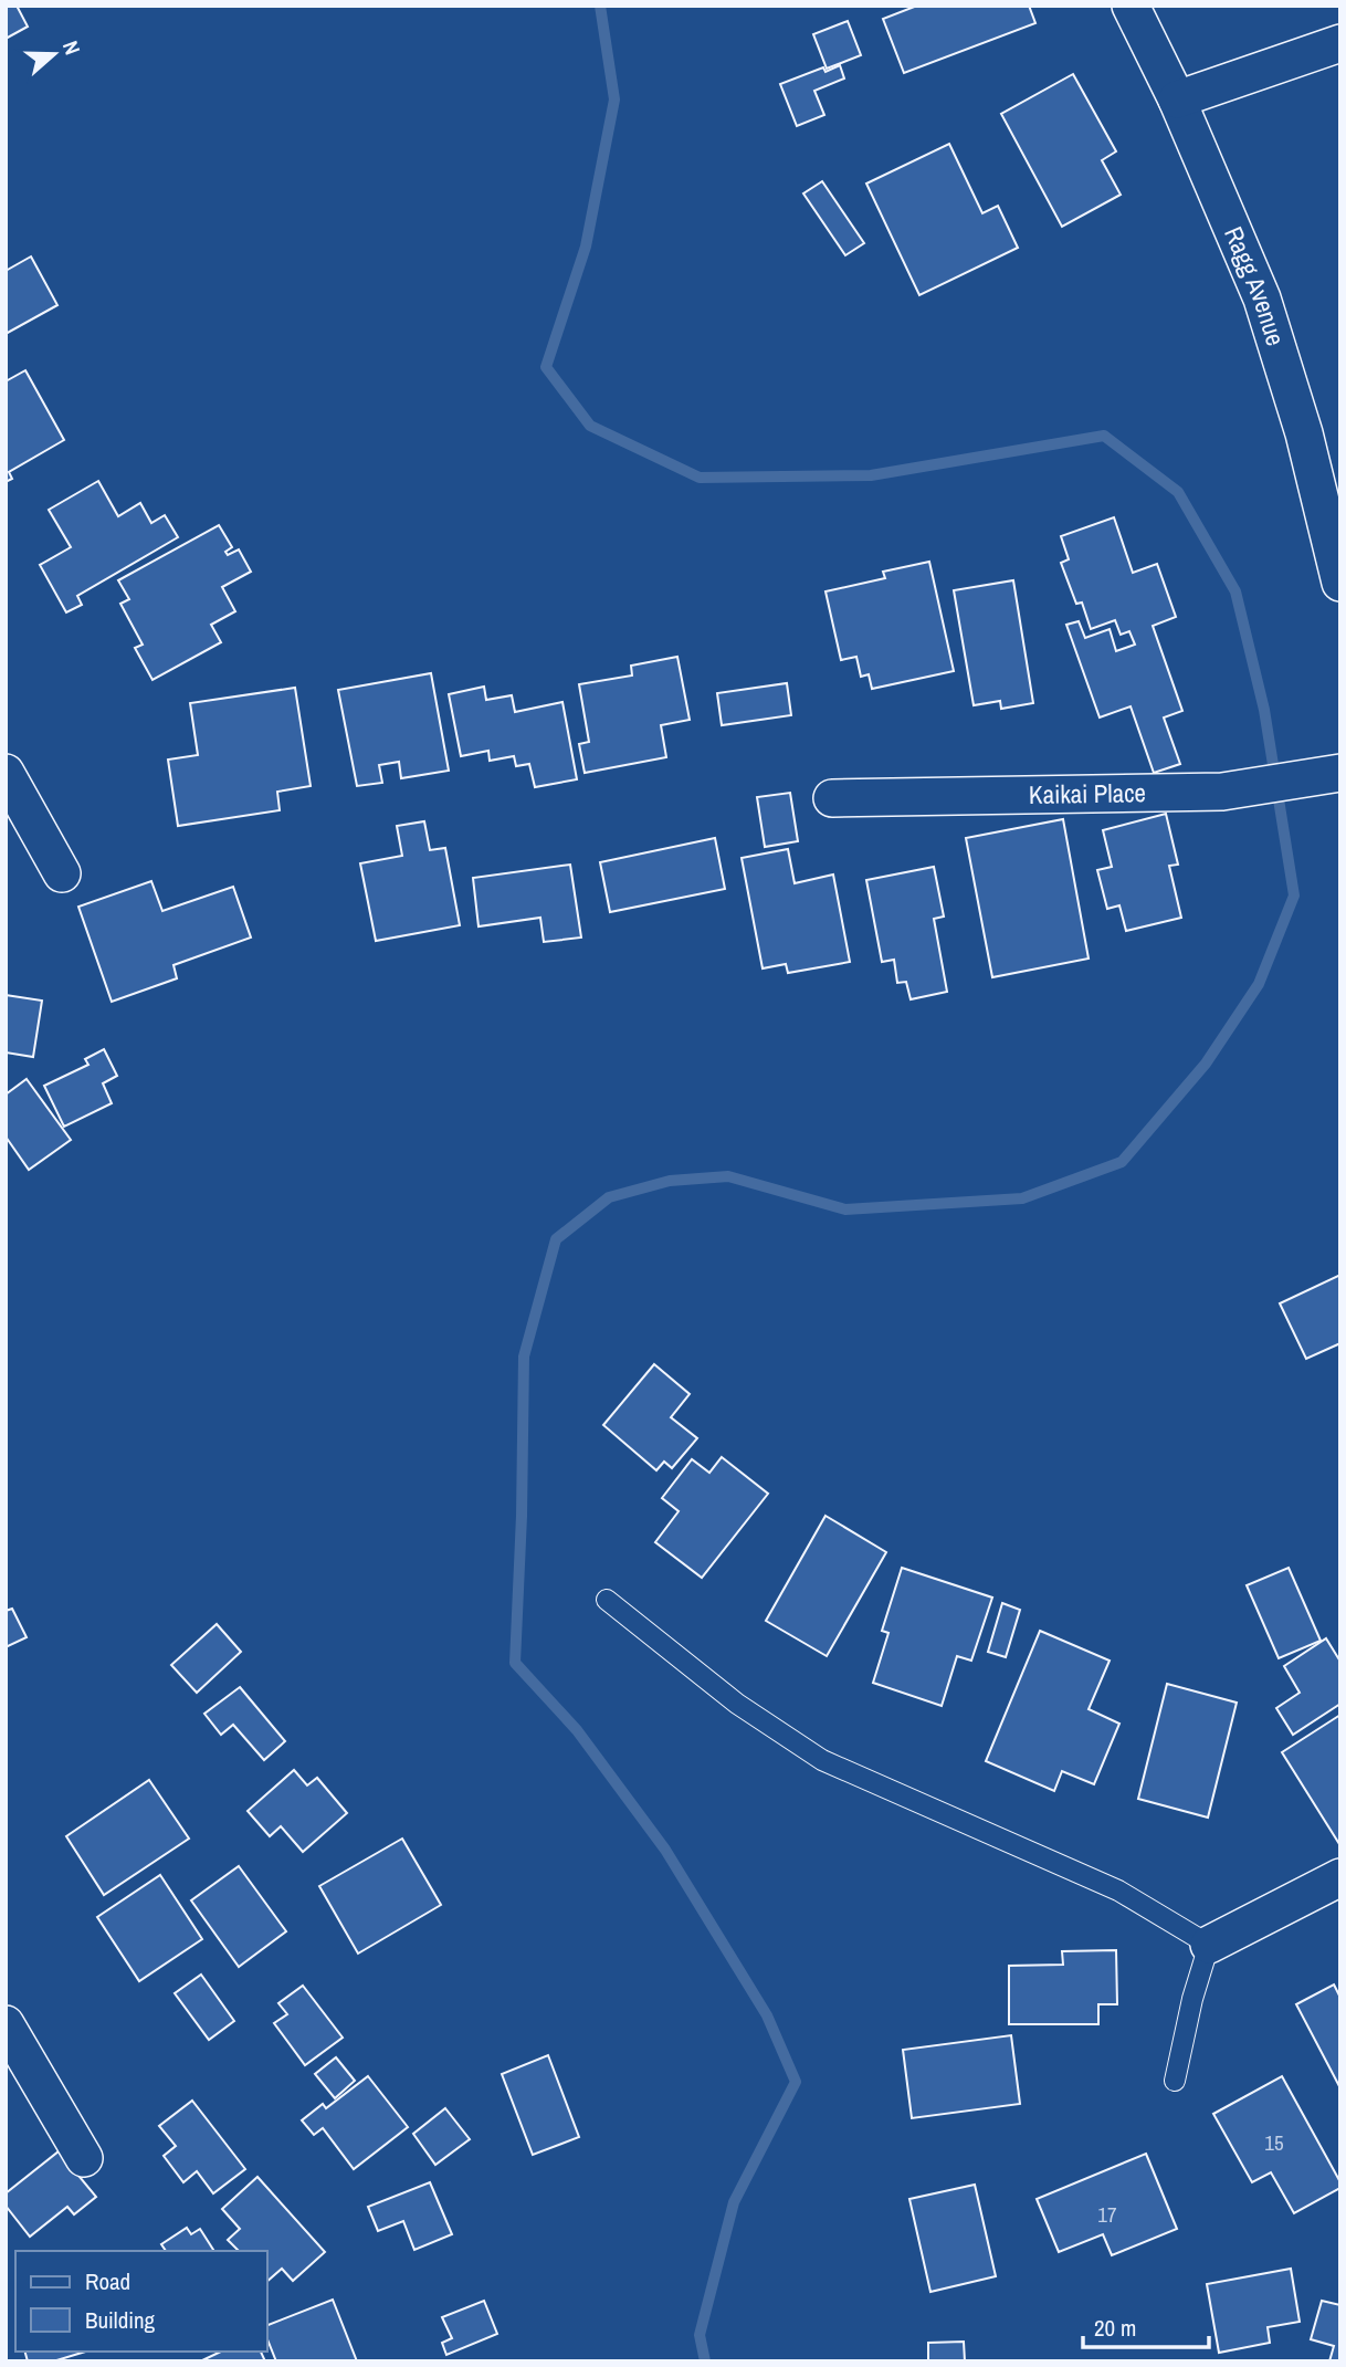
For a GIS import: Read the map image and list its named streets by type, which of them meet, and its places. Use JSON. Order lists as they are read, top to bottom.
{
  "streets": {
    "street": ["Ragg Avenue", "Kaikai Place"]
  },
  "house_numbers": ["15", "17"],
  "legend": ["Road", "Building"],
  "scale_bar": "20 m",
  "north": "right"
}
